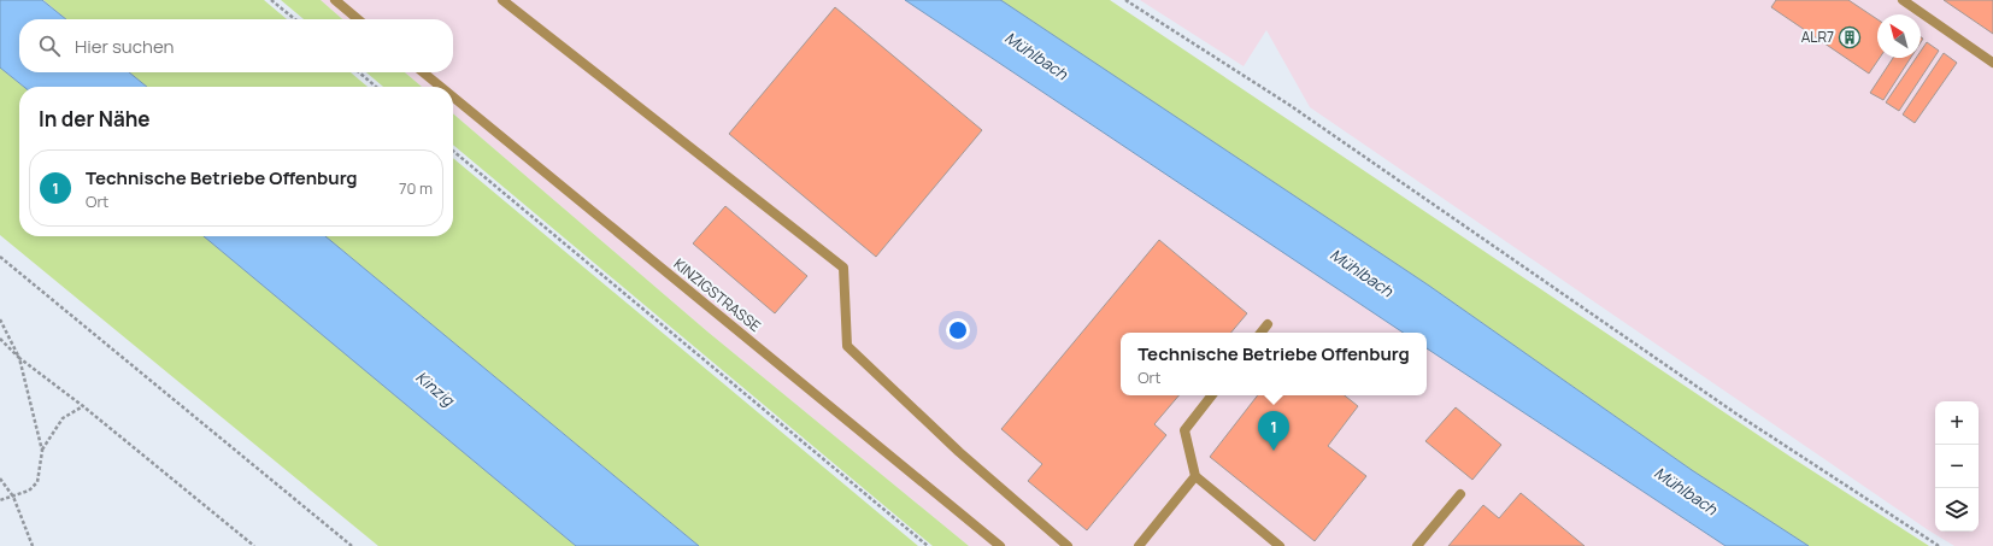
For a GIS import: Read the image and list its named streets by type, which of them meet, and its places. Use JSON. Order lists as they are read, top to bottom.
{
  "streets": {
    "lane": ["KINZIGSTRASSE"]
  },
  "water": ["Mühlbach", "Kinzig"],
  "places": {
    "building": ["ALR7"]
  },
  "north": "top left",
  "page": {
    "search": "Hier suchen",
    "heading": "In der Nähe",
    "list": [
      {
        "mark": "1",
        "name": "Technische Betriebe Offenburg",
        "note": "Ort",
        "value": "70 m"
      }
    ],
    "popup": ["Technische Betriebe Offenburg", "Ort"],
    "map_buttons": ["+", "−"],
    "pins": "1"
  }
}
